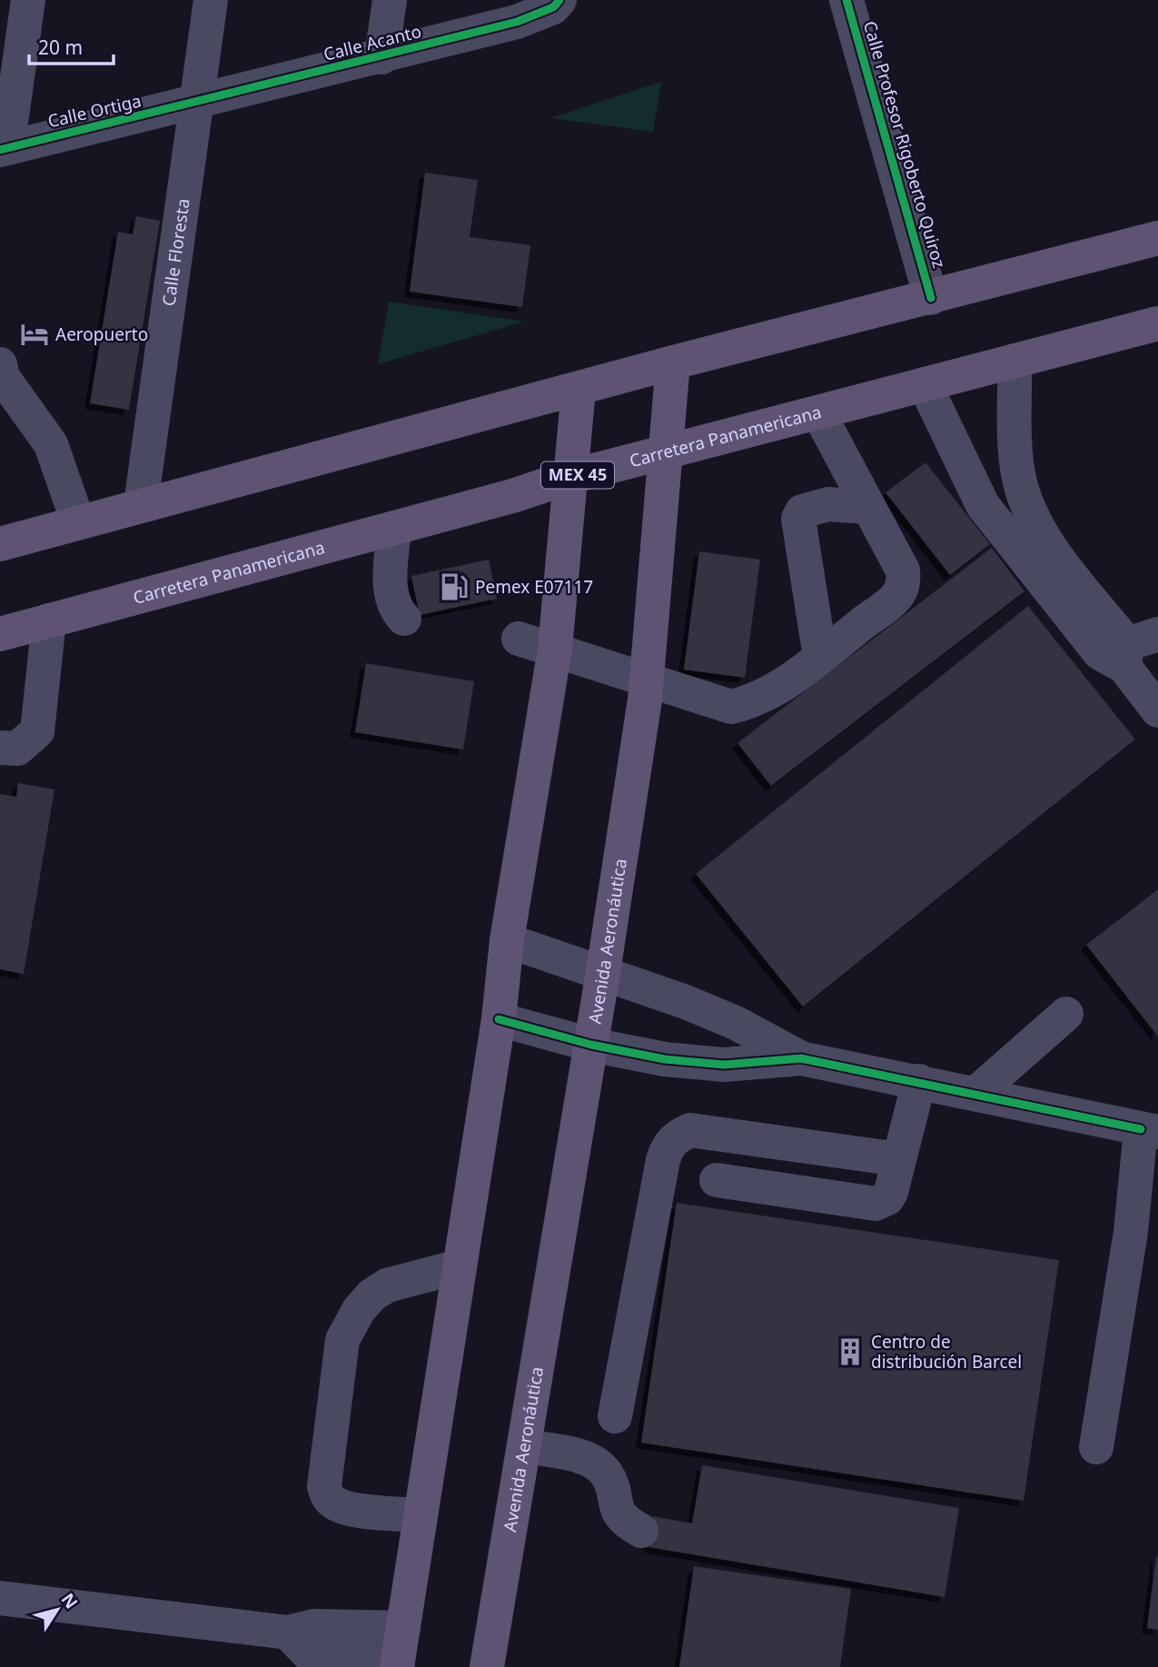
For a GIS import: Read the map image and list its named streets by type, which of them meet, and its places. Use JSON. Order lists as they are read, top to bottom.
{
  "streets": {
    "main road": ["Carretera Panamericana", "MEX 45", "Avenida Aeronáutica"],
    "street": [
      "Calle Acanto",
      "Calle Ortiga",
      "Calle Profesor Rigoberto Quiroz",
      "Calle Floresta"
    ]
  },
  "crossings": [
    ["Calle Acanto", "Calle Ortiga"],
    ["Calle Acanto", "Calle Floresta"],
    ["Calle Ortiga", "Calle Floresta"],
    ["Carretera Panamericana", "Avenida Aeronáutica"]
  ],
  "places": {
    "hotel": ["Aeropuerto"],
    "fuel station": ["Pemex E07117"],
    "building": ["Centro de distribución Barcel"]
  },
  "scale_bar": "20 m",
  "north": "top right"
}
